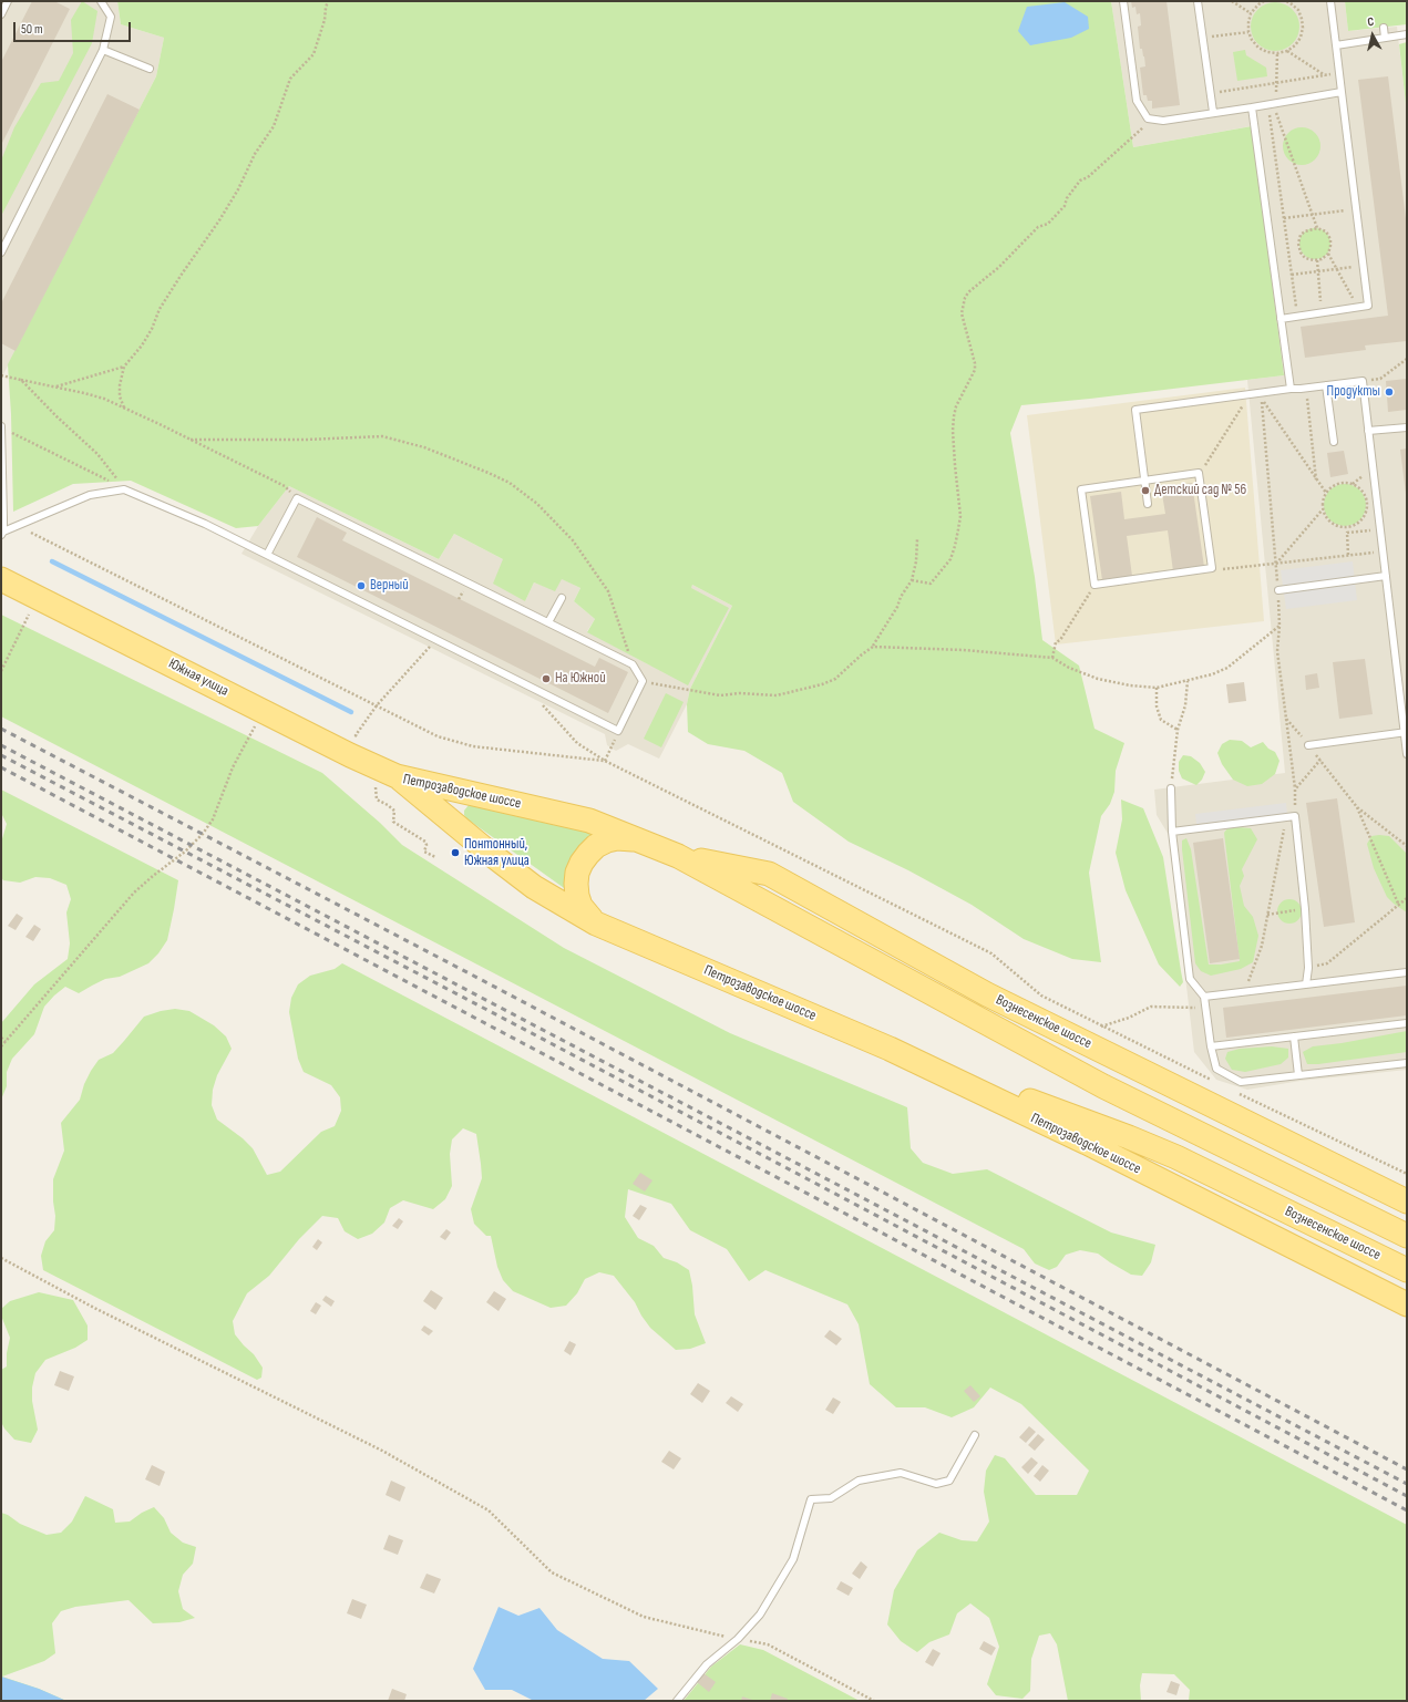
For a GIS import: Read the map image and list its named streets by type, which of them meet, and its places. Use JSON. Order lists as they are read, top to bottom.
{
  "streets": {
    "main road": ["Южная улица", "Петрозаводское шоссе", "Вознесенское шоссе"]
  },
  "crossings": [
    ["Южная улица", "Петрозаводское шоссе"],
    ["Петрозаводское шоссе", "Вознесенское шоссе"]
  ],
  "places": [
    "Продукты",
    "Детский сад № 56",
    "Верный",
    "На Южной",
    "Понтонный, Южная улица"
  ],
  "scale_bar": "50 m",
  "north": "top"
}
